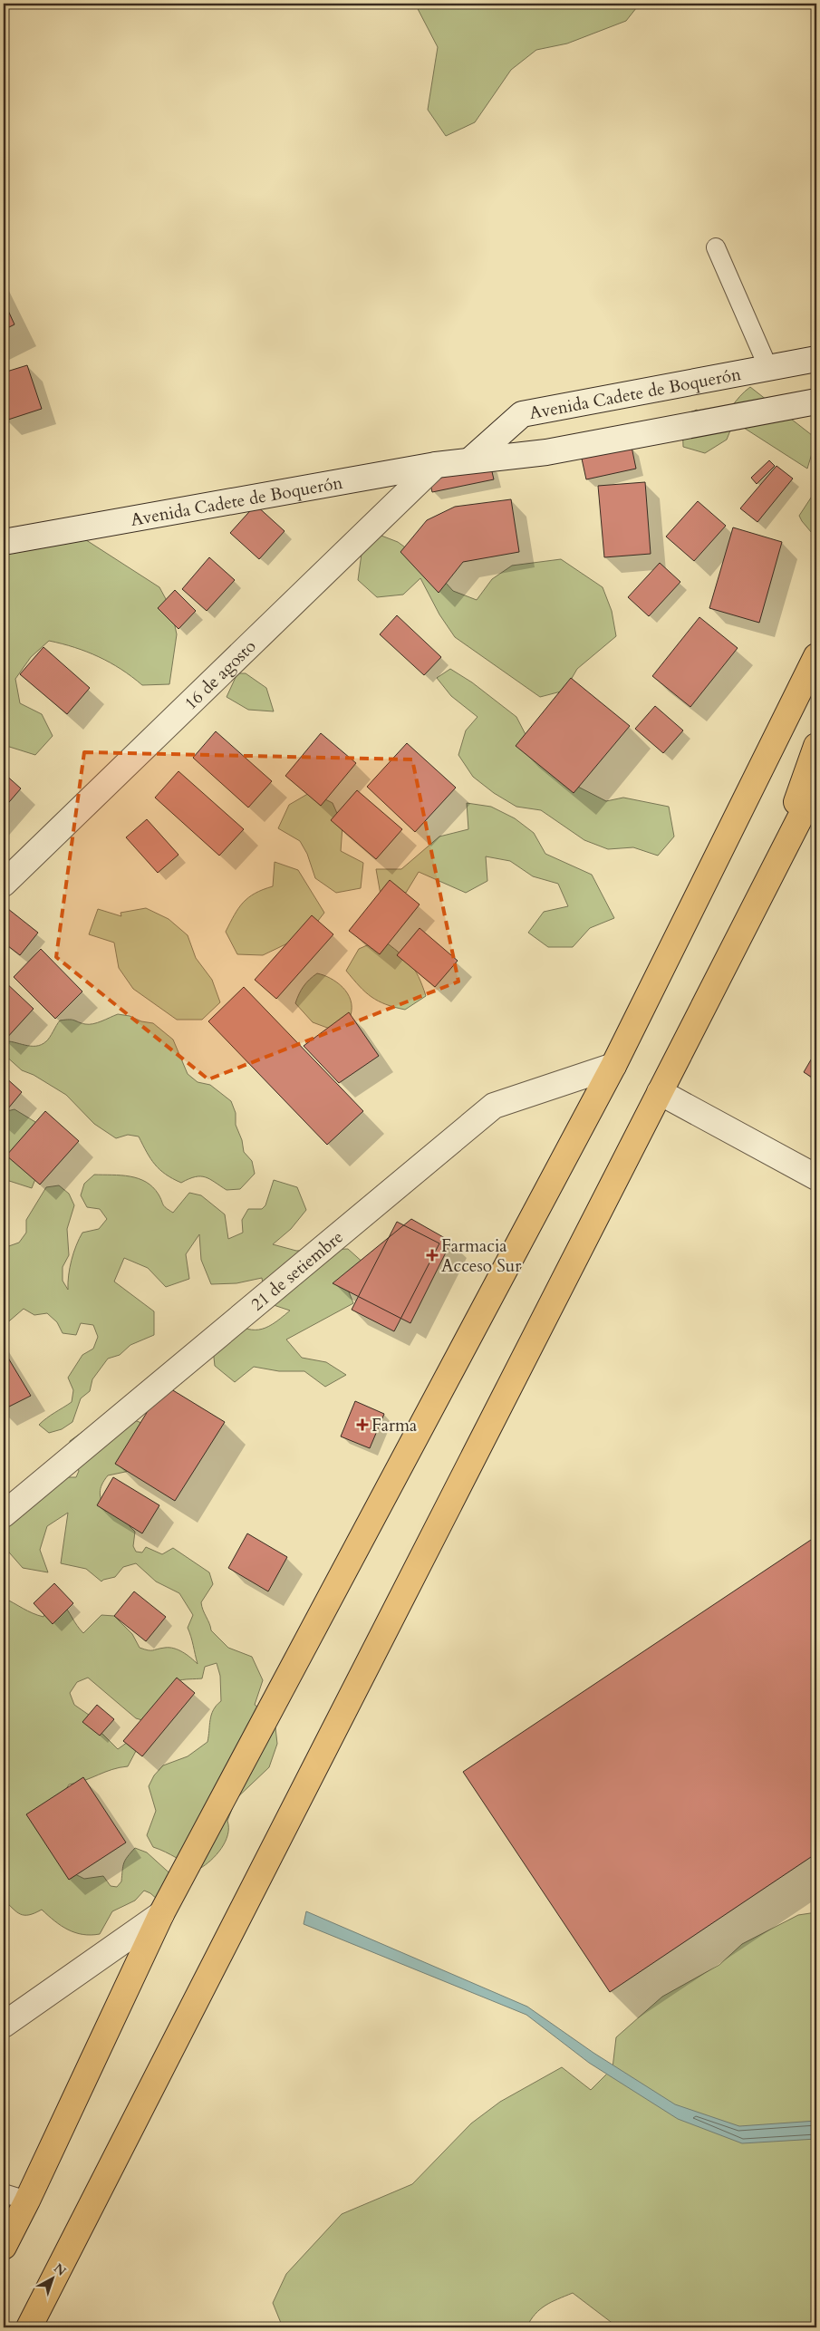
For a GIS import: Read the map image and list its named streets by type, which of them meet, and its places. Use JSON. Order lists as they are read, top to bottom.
{
  "streets": {
    "street": ["Avenida Cadete de Boquerón", "16 de agosto", "21 de setiembre"]
  },
  "crossings": [
    ["Avenida Cadete de Boquerón", "16 de agosto"]
  ],
  "places": {
    "health": ["Farmacia Acceso Sur", "Farma"]
  },
  "north": "top right"
}
